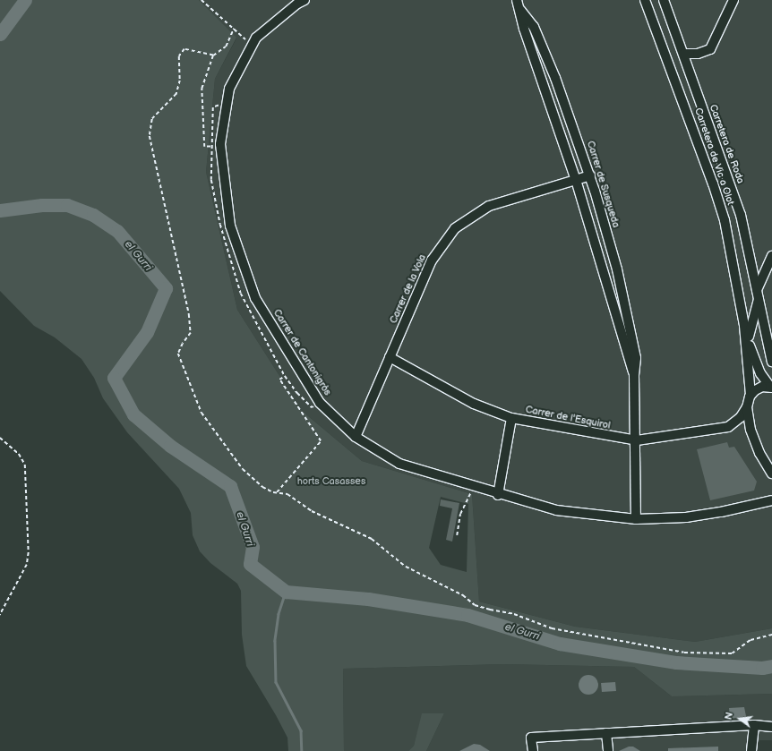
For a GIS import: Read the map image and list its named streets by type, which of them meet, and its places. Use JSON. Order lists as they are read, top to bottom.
{
  "streets": {
    "street": [
      "Carretera de Roda",
      "Carretera de Vic a Olot",
      "Carrer de Susqueda",
      "Carrer de la Vola",
      "Carrer de Cantonigròs",
      "Carrer de l'Esquirol"
    ]
  },
  "crossings": [
    ["Carretera de Roda", "Carretera de Vic a Olot"],
    ["Carrer de Susqueda", "Carrer de la Vola"],
    ["Carrer de Susqueda", "Carrer de Cantonigròs"],
    ["Carrer de Susqueda", "Carrer de l'Esquirol"],
    ["Carrer de la Vola", "Carrer de Cantonigròs"],
    ["Carrer de la Vola", "Carrer de l'Esquirol"]
  ],
  "water": ["el Gurri"],
  "parks": ["horts Casasses"],
  "north": "left"
}
